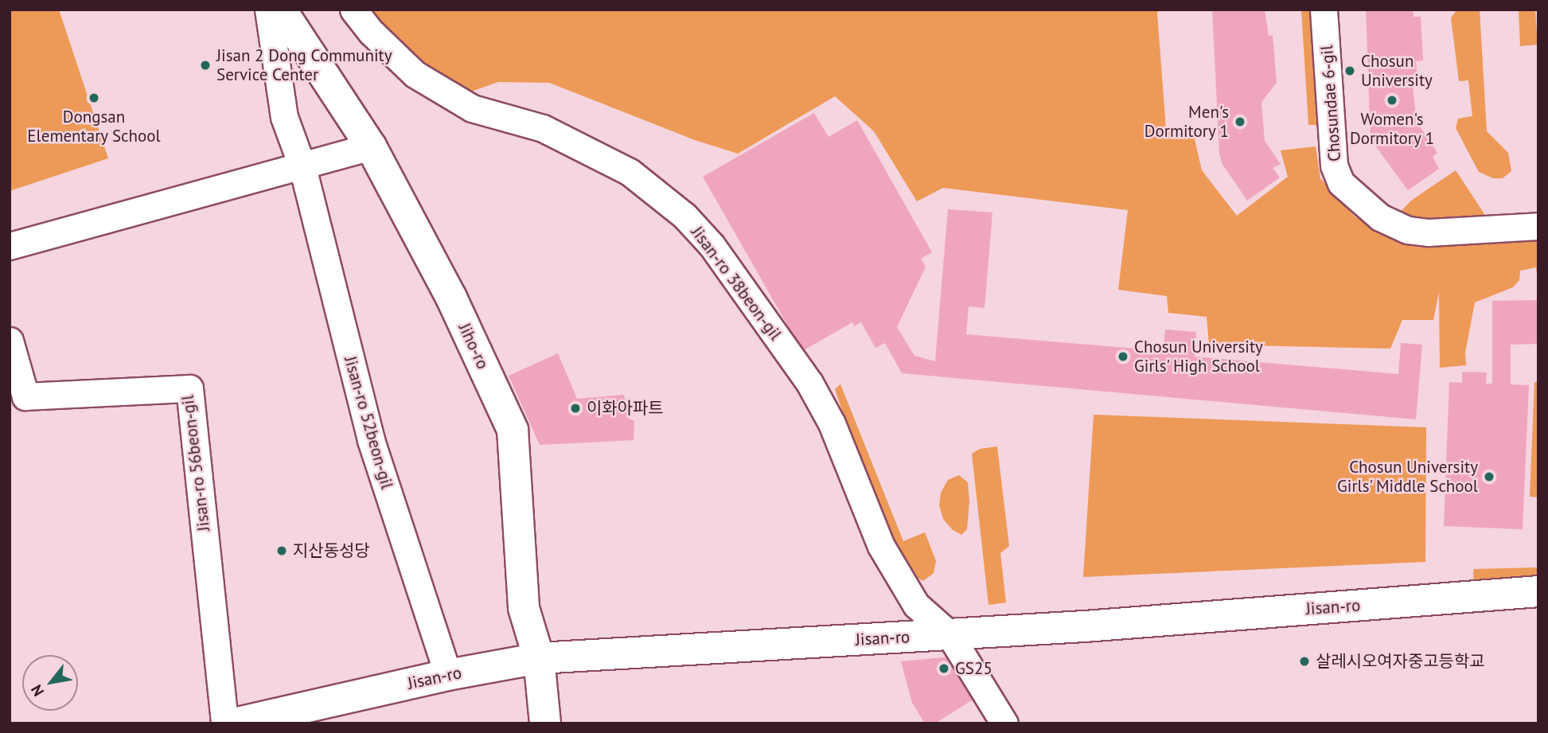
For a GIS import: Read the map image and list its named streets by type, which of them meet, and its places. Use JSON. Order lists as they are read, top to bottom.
{
  "streets": {
    "street": [
      "Chosundae 6-gil",
      "Jisan-ro 38beon-gil",
      "Jiho-ro",
      "Jisan-ro 52beon-gil",
      "Jisan-ro 56beon-gil",
      "Jisan-ro"
    ]
  },
  "crossings": [
    ["Jisan-ro 38beon-gil", "Jisan-ro"],
    ["Jiho-ro", "Jisan-ro"],
    ["Jisan-ro 52beon-gil", "Jisan-ro"]
  ],
  "places": [
    "Jisan 2 Dong Community Service Center",
    "Chosun University",
    "Dongsan Elementary School",
    "Women's Dormitory 1",
    "Men's Dormitory 1",
    "Chosun University Girls' High School",
    "이화아파트",
    "Chosun University Girls' Middle School",
    "지산동성당",
    "살레시오여자중고등학교",
    "GS25"
  ],
  "north": "bottom left"
}
